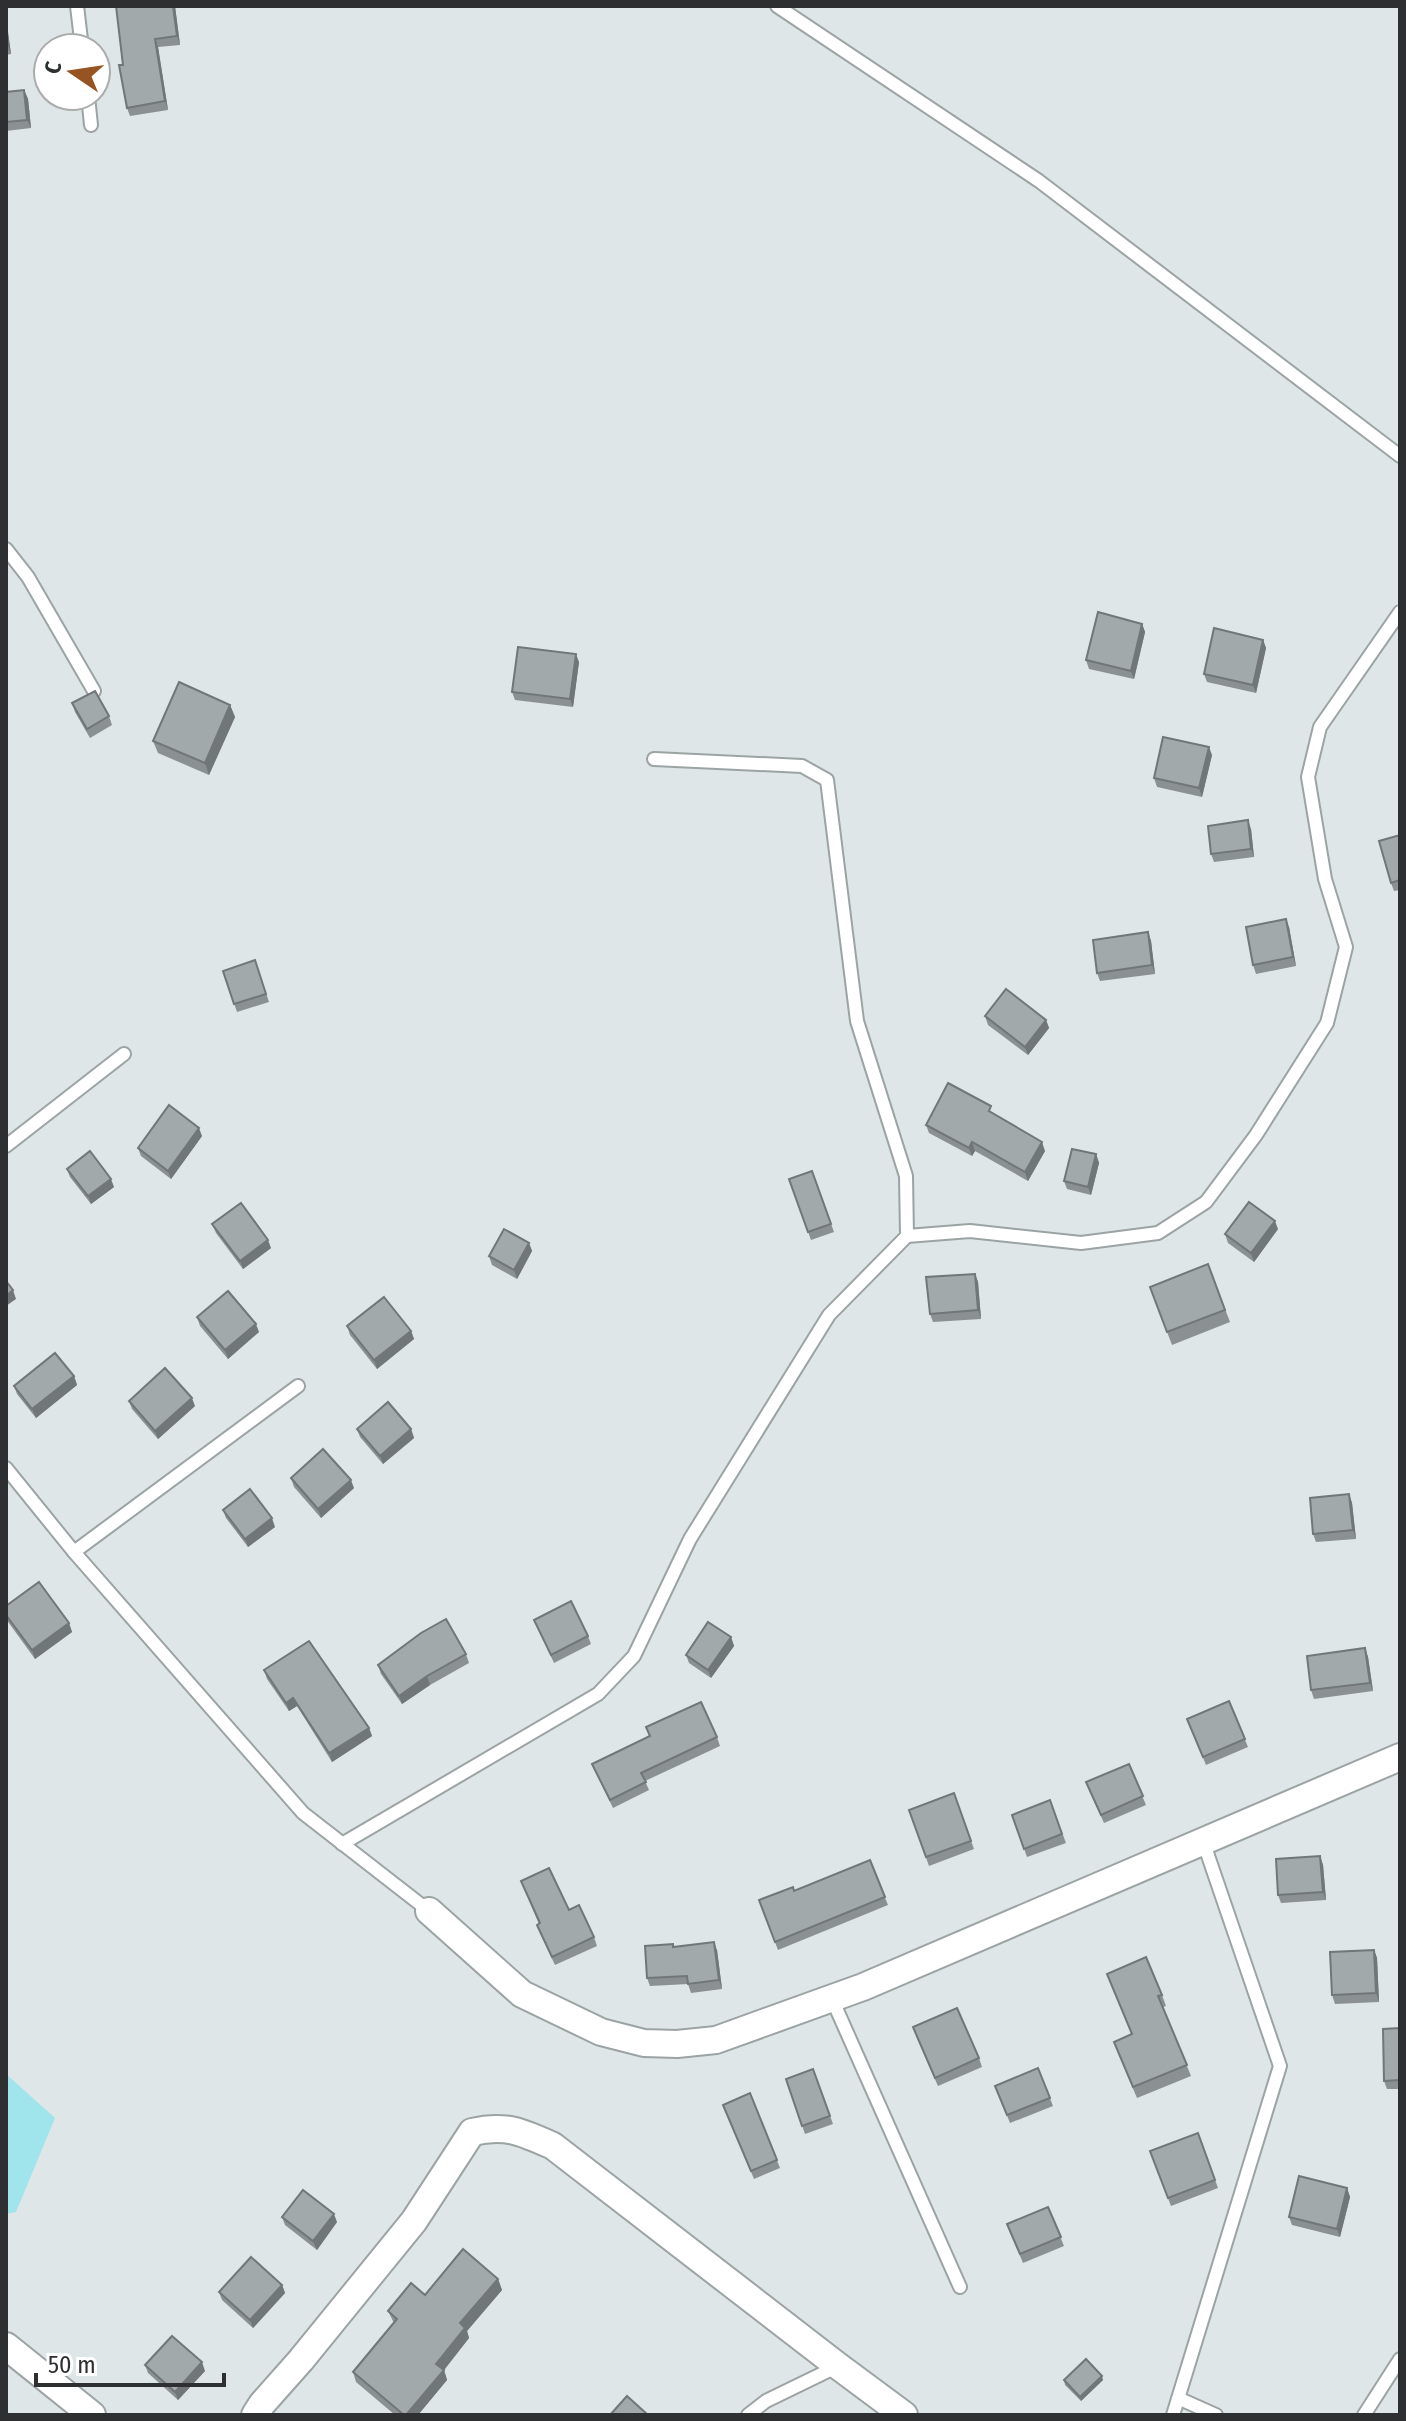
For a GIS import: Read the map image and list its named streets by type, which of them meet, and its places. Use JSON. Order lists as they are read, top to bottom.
{
  "scale_bar": "50 m",
  "north": "left"
}
